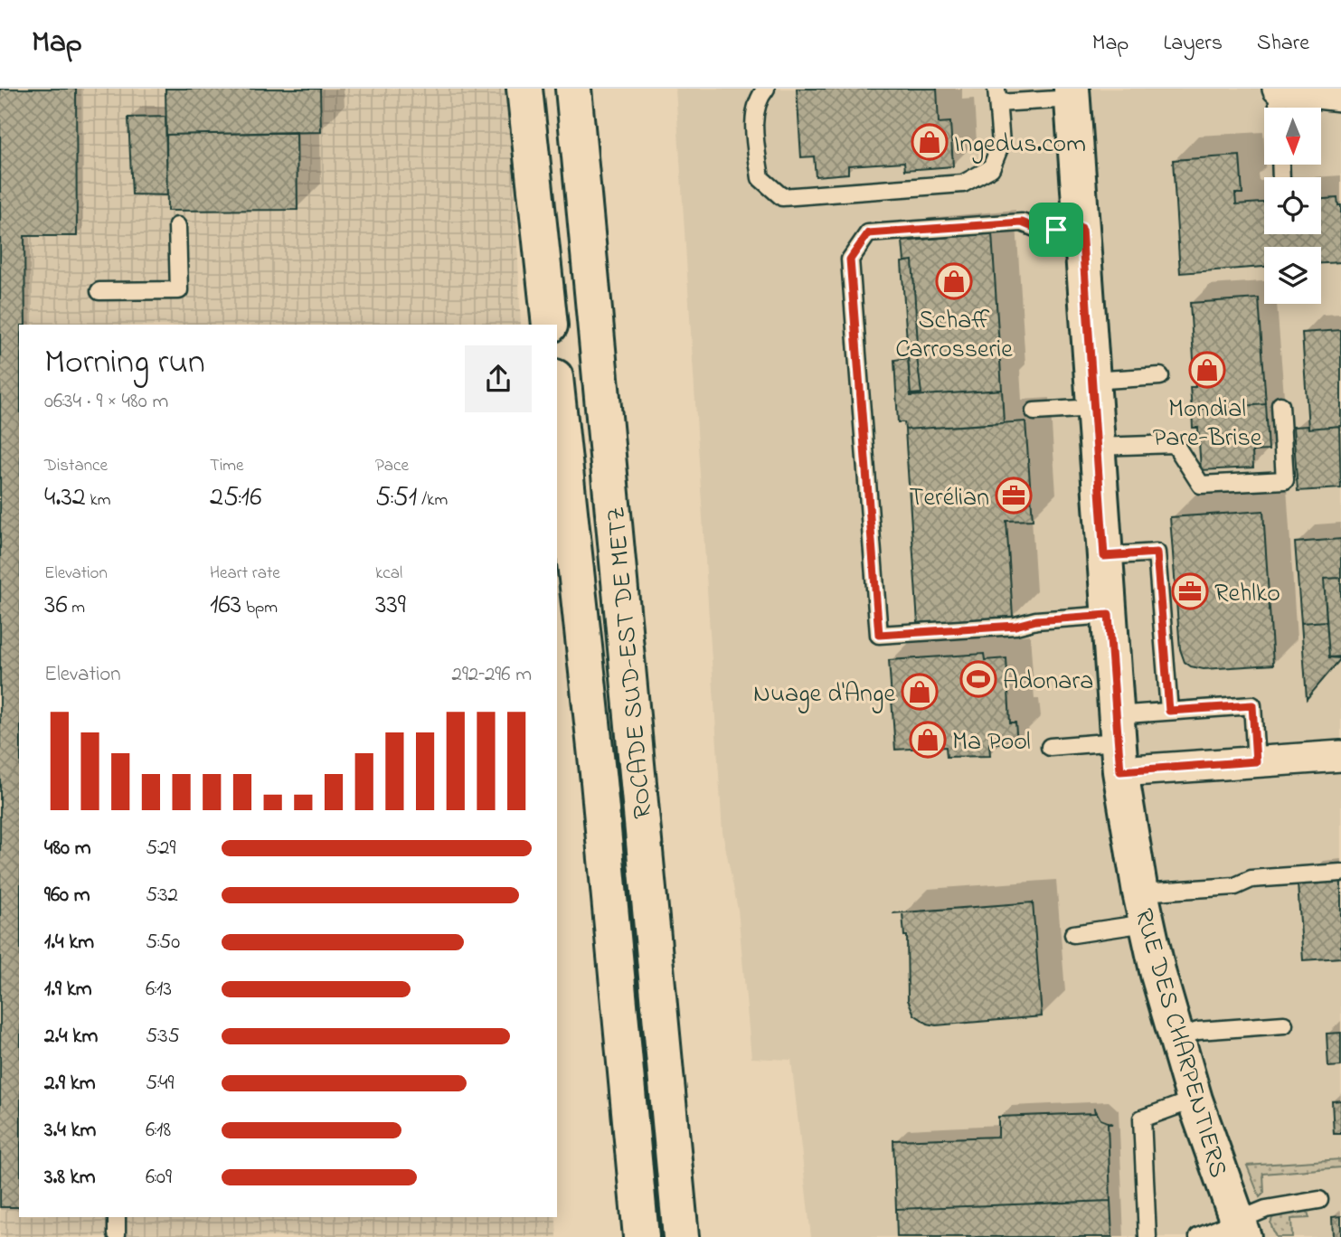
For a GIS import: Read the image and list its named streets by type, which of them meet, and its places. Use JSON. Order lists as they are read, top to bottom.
{
  "streets": {
    "main road": ["ROCADE SUD-EST DE METZ", "RUE DES CHARPENTIERS"]
  },
  "places": {
    "shop": [
      "Ingedus.com",
      "Schaff Carrosserie",
      "Mondial Pare-Brise",
      "Nuage d'Ange",
      "Ma Pool"
    ],
    "office": ["Terélian", "Rehlko"],
    "sports": ["Adonara"]
  },
  "north": "bottom",
  "page": {
    "header": "Map",
    "nav": ["Map", "Layers", "Share"],
    "heading": ["Morning run", "06:34 · 9 × 480 m"],
    "stats": [
      ["Distance", "4.32 km"],
      ["Time", "25:16"],
      ["Pace", "5:51 /km"],
      ["Elevation", "36 m"],
      ["Heart rate", "163 bpm"],
      ["kcal", "339"]
    ],
    "chart": ["Elevation", "292–296 m"],
    "list": [
      {
        "name": "480 m",
        "note": "5:29"
      },
      {
        "name": "960 m",
        "note": "5:32"
      },
      {
        "name": "1.4 km",
        "note": "5:50"
      },
      {
        "name": "1.9 km",
        "note": "6:13"
      },
      {
        "name": "2.4 km",
        "note": "5:35"
      },
      {
        "name": "2.9 km",
        "note": "5:49"
      },
      {
        "name": "3.4 km",
        "note": "6:18"
      },
      {
        "name": "3.8 km",
        "note": "6:09"
      }
    ]
  }
}
